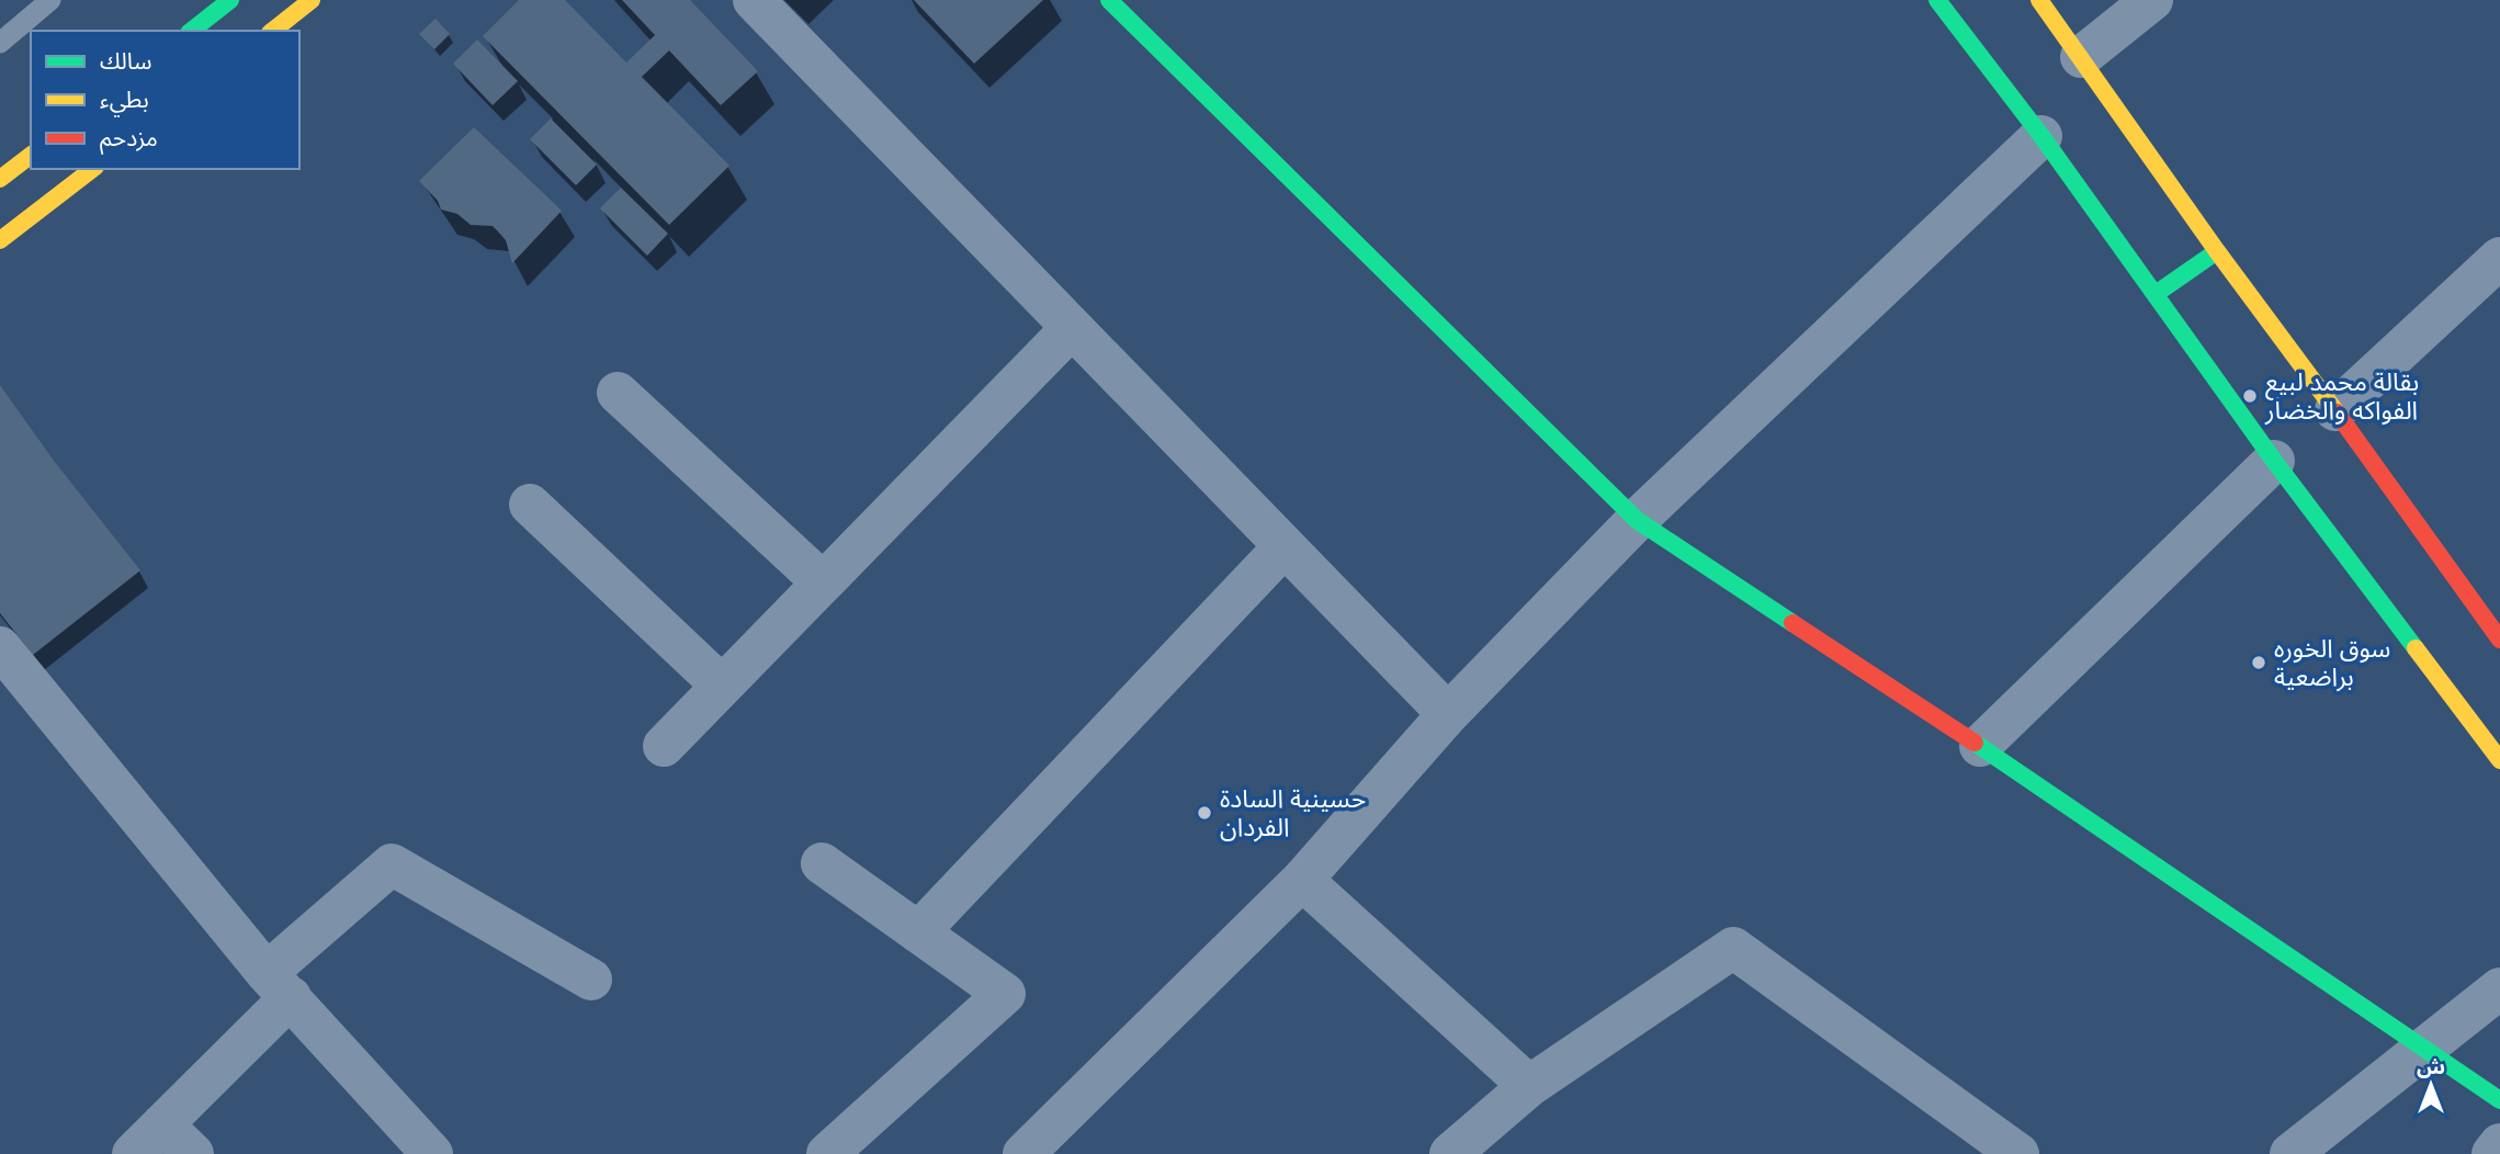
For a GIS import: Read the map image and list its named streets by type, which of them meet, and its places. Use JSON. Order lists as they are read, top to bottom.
{
  "places": ["بقالة محمد لبيع الفواكه والخضار", "سوق الخوره براضعية", "حسينية السادة الفردان"],
  "legend": ["سالك", "بطيء", "مزدحم"],
  "north": "top"
}
